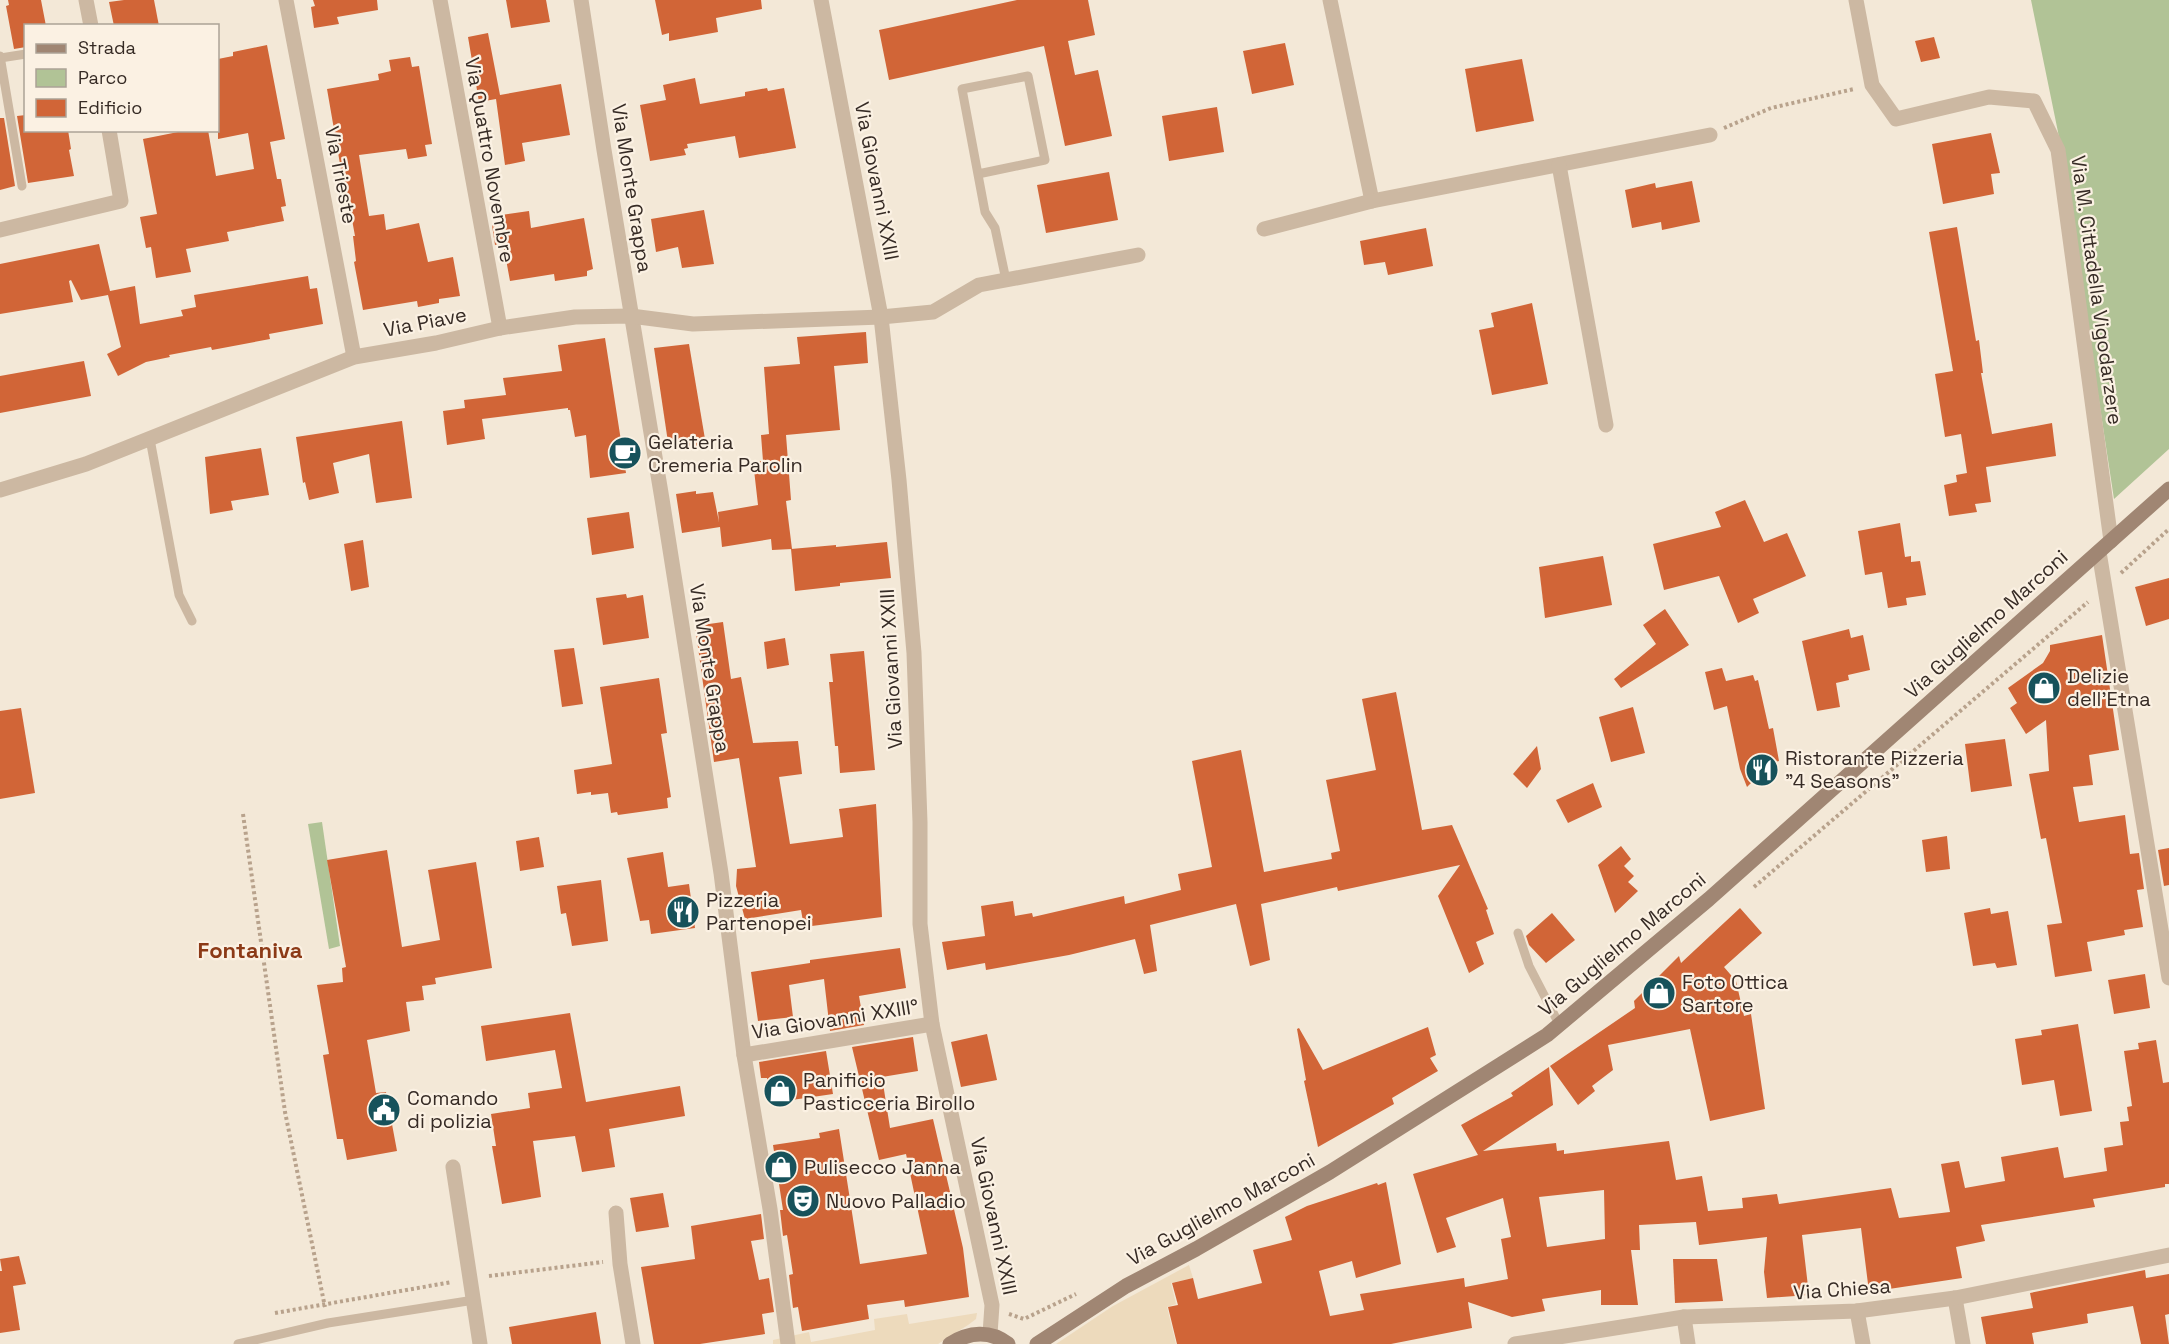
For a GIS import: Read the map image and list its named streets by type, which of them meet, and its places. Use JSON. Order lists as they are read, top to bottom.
{
  "streets": {
    "street": [
      "Via Quattro Novembre",
      "Via Trieste",
      "Via Giovanni XXIII",
      "Via Monte Grappa",
      "Via M. Cittadella Vigodarzere",
      "Via Piave",
      "Via Guglielmo Marconi",
      "Via Giovanni XXIII°",
      "Via Chiesa"
    ]
  },
  "crossings": [
    ["Via Quattro Novembre", "Via Piave"],
    ["Via Trieste", "Via Piave"],
    ["Via Giovanni XXIII", "Via Piave"],
    ["Via Giovanni XXIII", "Via Giovanni XXIII°"],
    ["Via Monte Grappa", "Via Piave"],
    ["Via Monte Grappa", "Via Giovanni XXIII°"],
    ["Via M. Cittadella Vigodarzere", "Via Guglielmo Marconi"]
  ],
  "districts": ["Fontaniva"],
  "places": {
    "cafe": ["Gelateria Cremeria Parolin"],
    "shop": [
      "Delizie dell'Etna",
      "Foto Ottica Sartore",
      "Panificio Pasticceria Birollo",
      "Pulisecco Janna"
    ],
    "restaurant": ["Ristorante Pizzeria \"4 Seasons\"", "Pizzeria Partenopei"],
    "public building": ["Comando di polizia"],
    "theatre": ["Nuovo Palladio"]
  },
  "legend": ["Strada", "Parco", "Edificio"]
}
